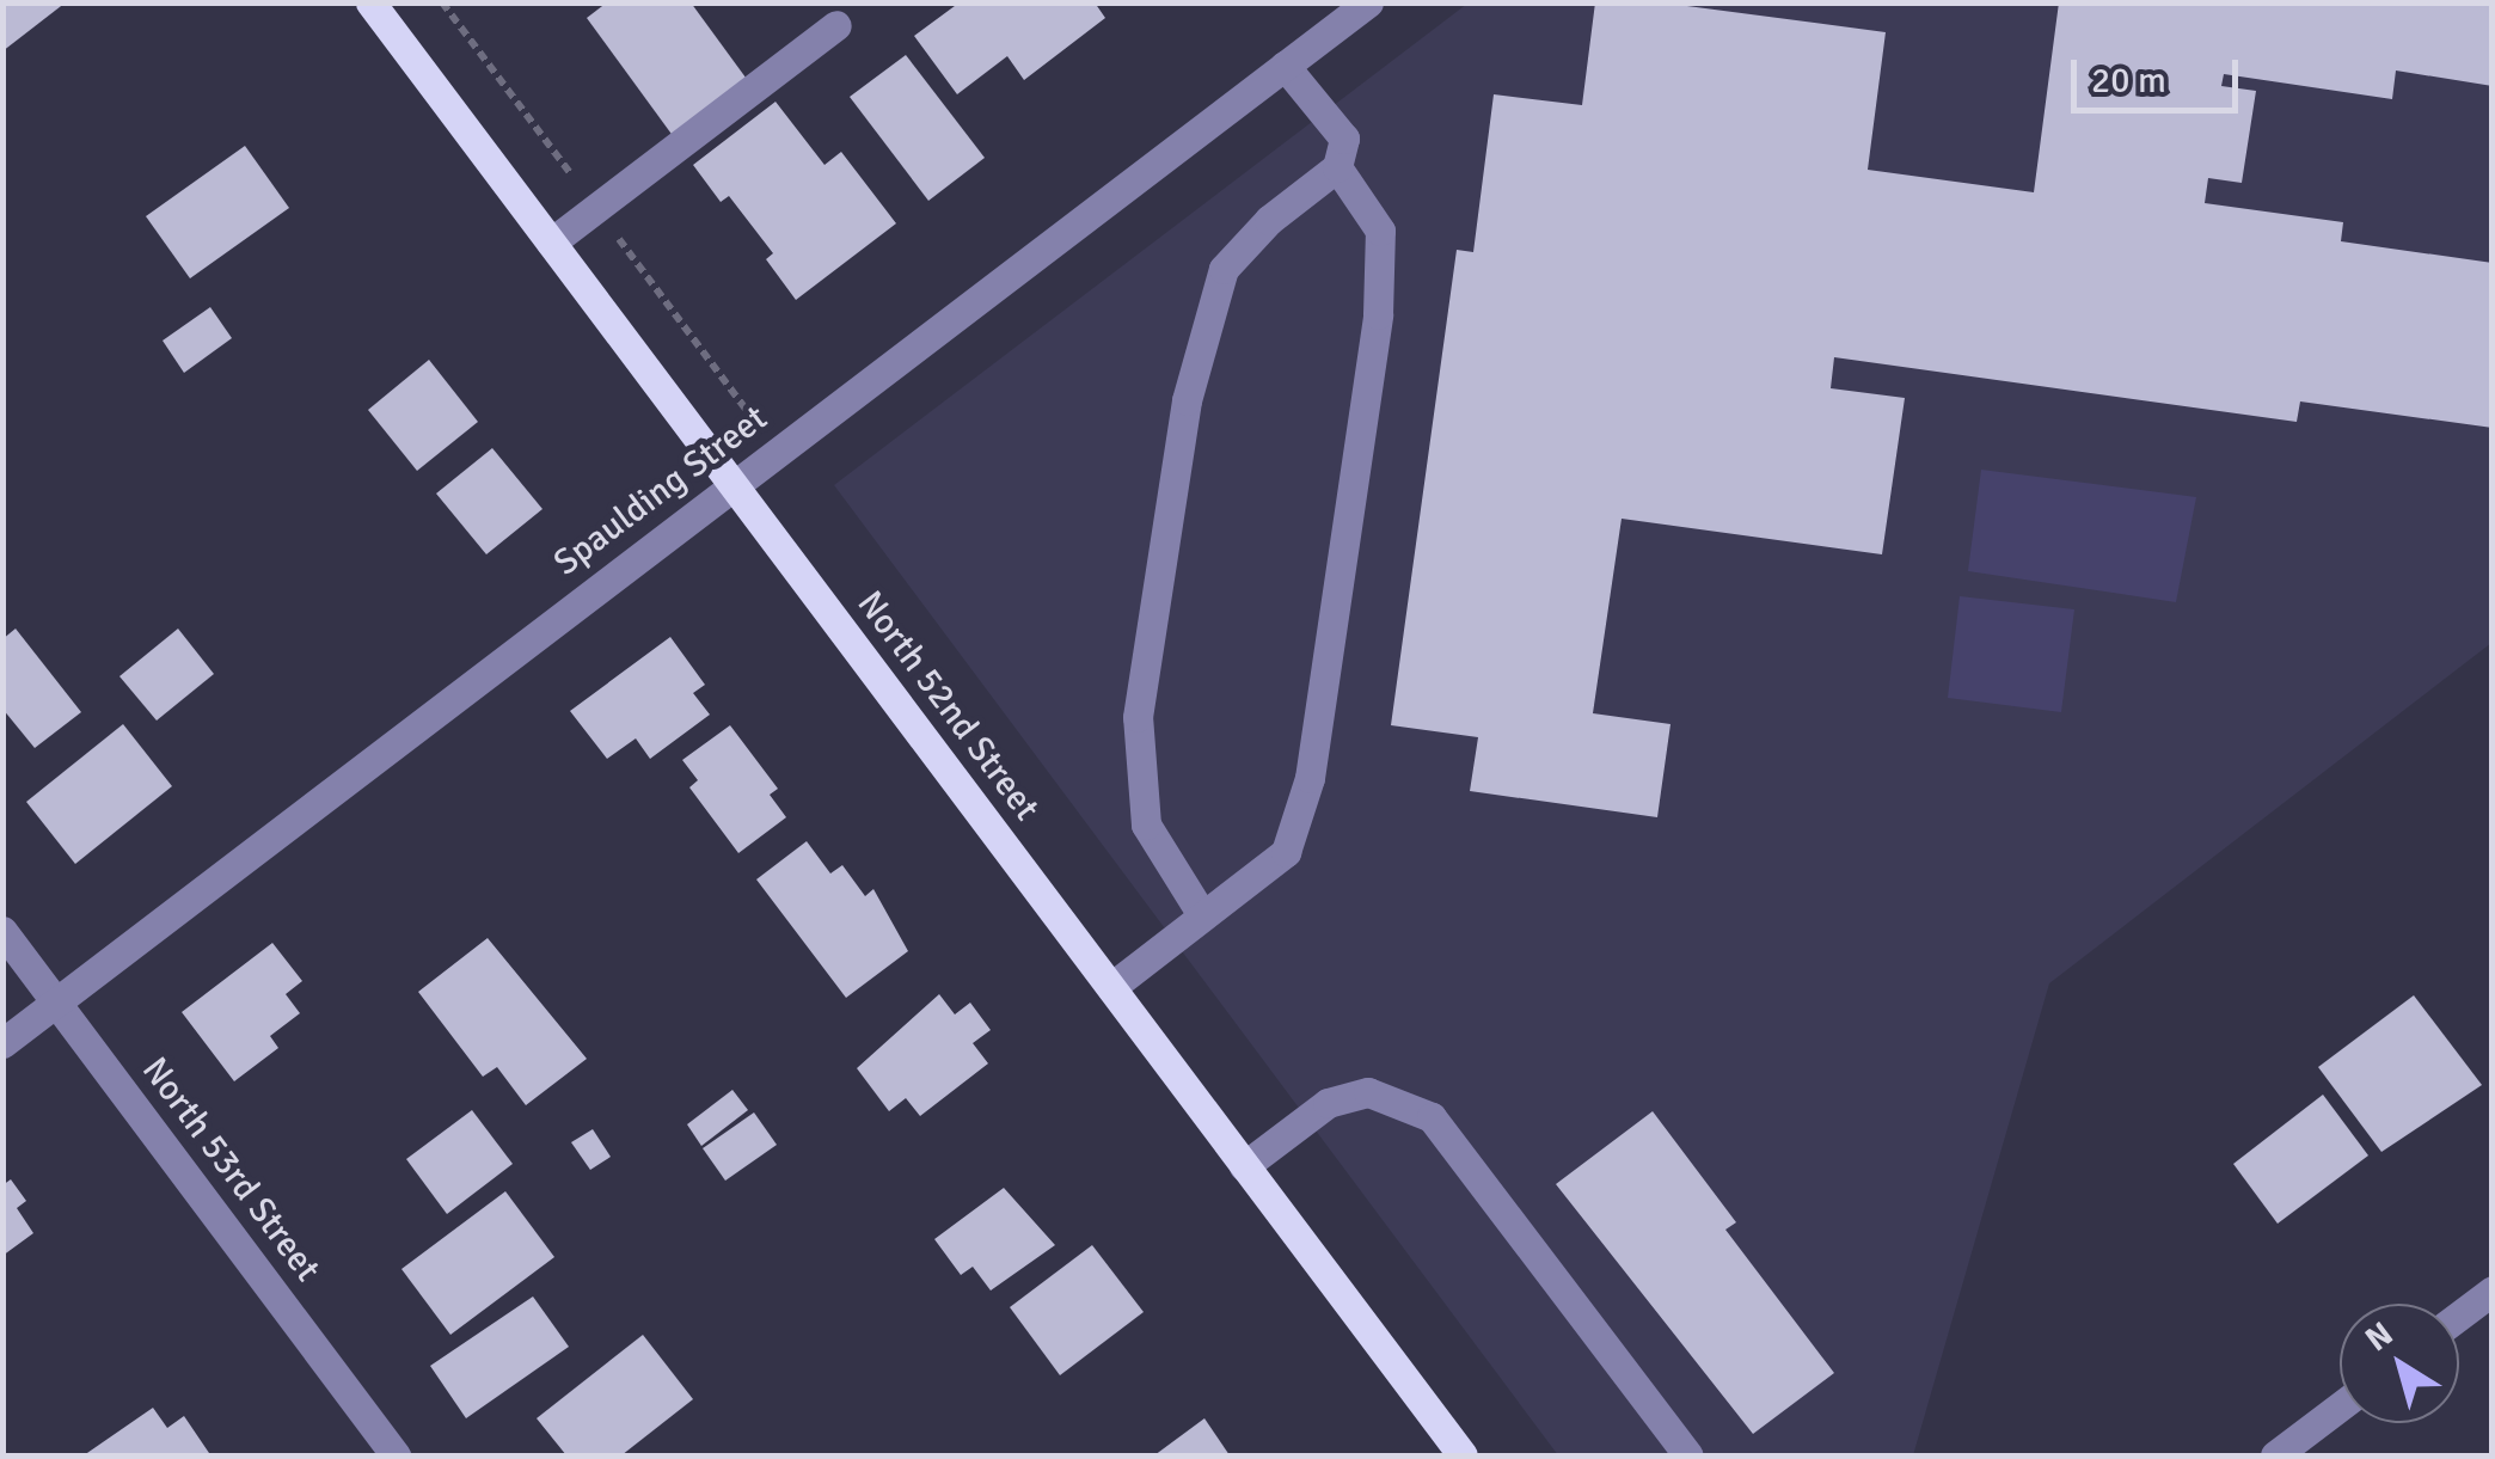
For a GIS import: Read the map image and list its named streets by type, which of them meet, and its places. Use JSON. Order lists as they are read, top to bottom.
{
  "streets": {
    "main road": ["North 52nd Street"],
    "street": ["Spaulding Street", "North 53rd Street"]
  },
  "crossings": [
    ["Spaulding Street", "North 52nd Street"],
    ["Spaulding Street", "North 53rd Street"]
  ],
  "scale_bar": "20 m",
  "north": "top left"
}
